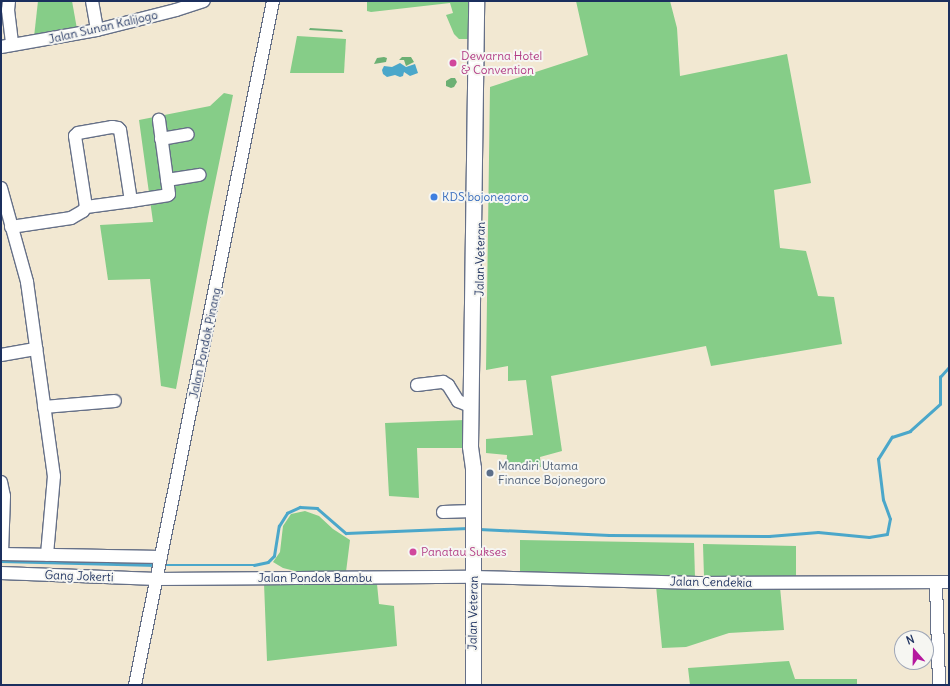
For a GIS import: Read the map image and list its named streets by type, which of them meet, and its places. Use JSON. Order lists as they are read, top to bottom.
{
  "streets": {
    "main road": ["Jalan Veteran"],
    "street": [
      "Jalan Sunan Kalijogo",
      "Jalan Pondok Pinang",
      "Gang Jokerti",
      "Jalan Pondok Bambu",
      "Jalan Cendekia"
    ]
  },
  "crossings": [
    ["Jalan Veteran", "Jalan Pondok Bambu"],
    ["Jalan Veteran", "Jalan Cendekia"],
    ["Jalan Pondok Pinang", "Gang Jokerti"],
    ["Jalan Pondok Pinang", "Jalan Pondok Bambu"],
    ["Gang Jokerti", "Jalan Pondok Bambu"],
    ["Jalan Pondok Bambu", "Jalan Cendekia"]
  ],
  "places": [
    "Dewarna Hotel & Convention",
    "KDS bojonegoro",
    "Mandiri Utama Finance Bojonegoro",
    "Panatau Sukses"
  ],
  "north": "top"
}
